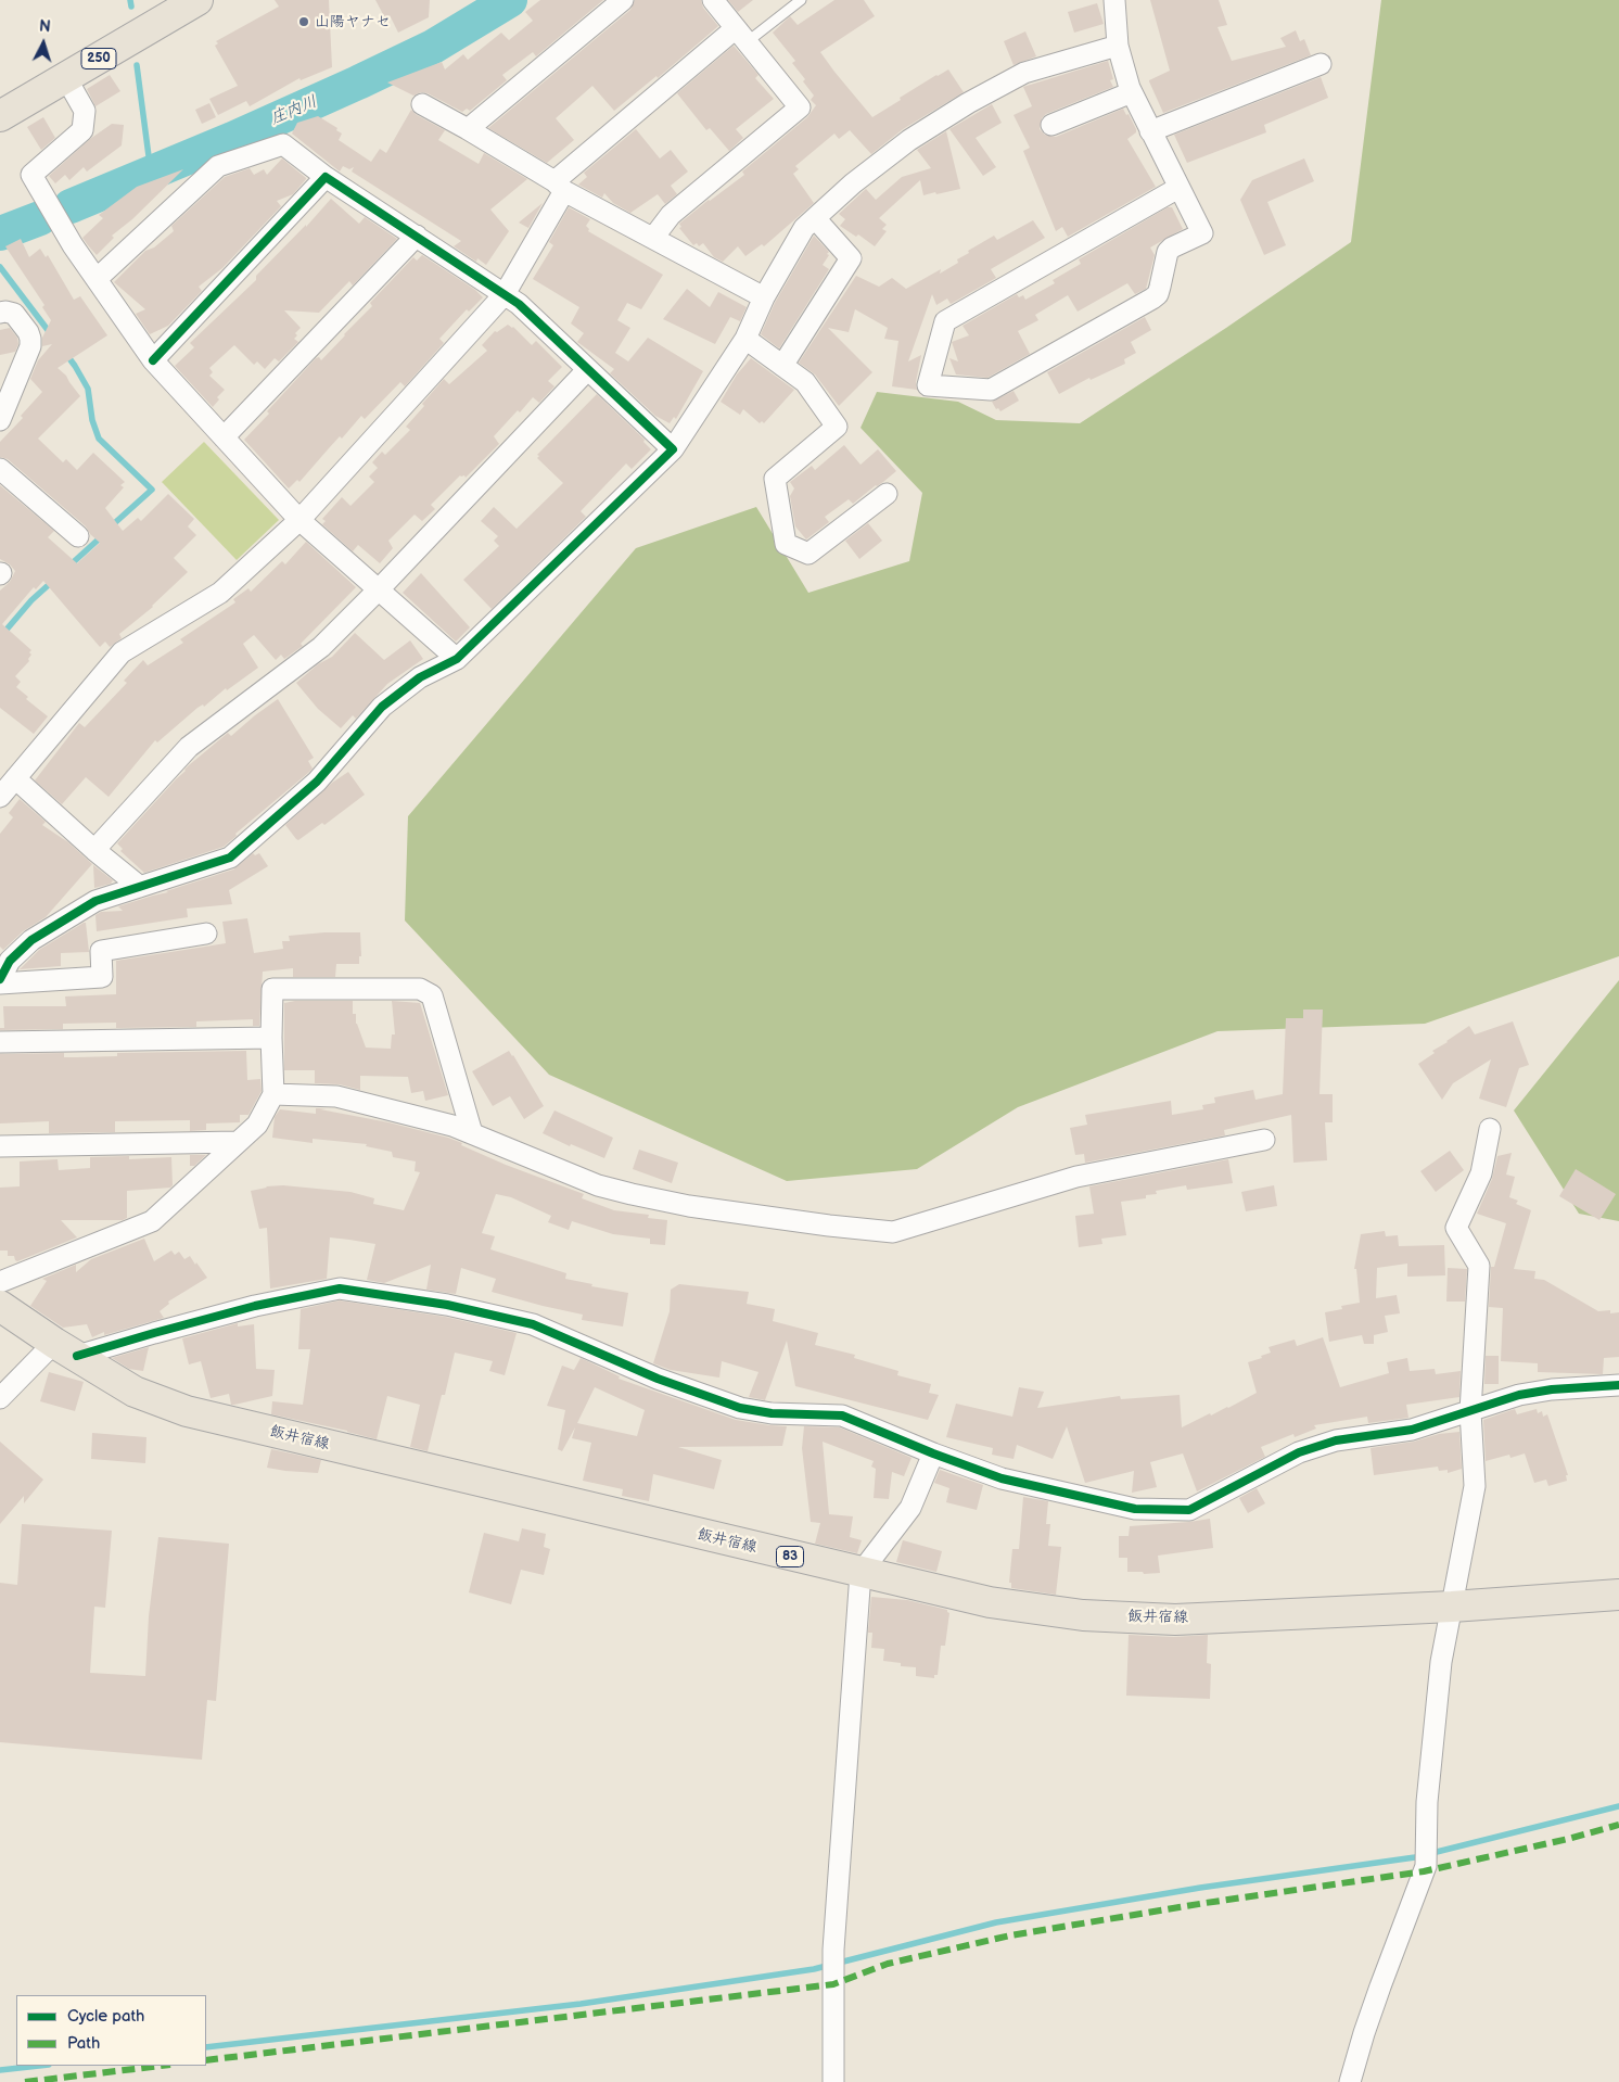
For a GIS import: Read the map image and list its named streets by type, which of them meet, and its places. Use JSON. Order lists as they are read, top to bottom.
{
  "streets": {
    "main road": ["250", "飯井宿線", "83"]
  },
  "water": ["庄内川"],
  "places": ["山陽ヤナセ"],
  "legend": ["Cycle path", "Path"],
  "north": "top"
}
